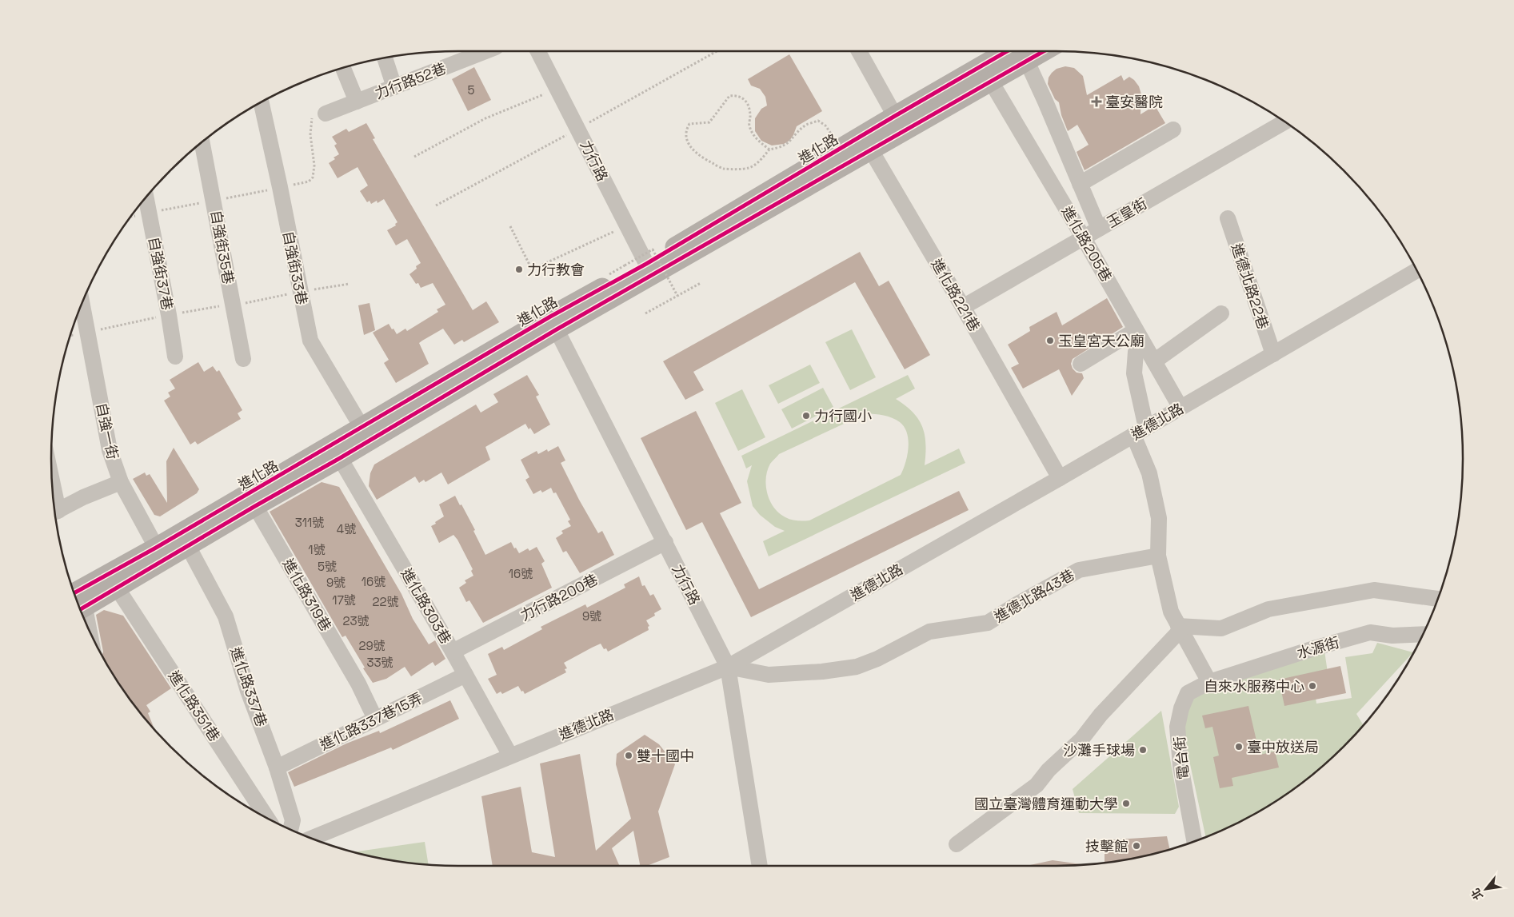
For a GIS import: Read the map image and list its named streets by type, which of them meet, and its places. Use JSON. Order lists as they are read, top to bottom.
{
  "streets": {
    "main road": ["進化路"],
    "street": [
      "力行路52巷",
      "力行路",
      "玉皇街",
      "進化路205巷",
      "自強街35巷",
      "自強街33巷",
      "自強街37巷",
      "進德北路22巷",
      "進化路221巷",
      "進德北路",
      "自強一街",
      "進化路319巷",
      "進德北路43巷",
      "力行路200巷",
      "進化路303巷",
      "水源街",
      "進化路337巷",
      "進化路351巷",
      "進化路337巷15弄",
      "電台街"
    ]
  },
  "crossings": [
    ["進化路", "力行路"],
    ["進化路", "進化路205巷"],
    ["進化路", "自強街33巷"],
    ["進化路", "進化路221巷"],
    ["進化路", "自強一街"],
    ["進化路", "進化路319巷"],
    ["進化路", "進化路303巷"],
    ["進化路", "進化路337巷"],
    ["進化路", "進化路351巷"],
    ["力行路", "進德北路"],
    ["力行路", "進德北路43巷"],
    ["力行路", "力行路200巷"],
    ["玉皇街", "進化路205巷"],
    ["玉皇街", "進化路221巷"],
    ["進化路205巷", "進德北路"],
    ["進德北路22巷", "進德北路"],
    ["進化路221巷", "進德北路"],
    ["進德北路", "進德北路43巷"],
    ["進德北路", "進化路303巷"],
    ["進化路319巷", "進化路337巷15弄"],
    ["力行路200巷", "進化路303巷"],
    ["進化路303巷", "進化路337巷15弄"],
    ["水源街", "電台街"],
    ["進化路337巷", "進化路337巷15弄"]
  ],
  "places": {
    "health": ["臺安醫院"],
    "other": [
      "力行教會",
      "玉皇宮天公廟",
      "力行國小",
      "自來水服務中心",
      "臺中放送局",
      "沙灘手球場",
      "雙十國中",
      "國立臺灣體育運動大學",
      "技擊館"
    ]
  },
  "house_numbers": [
    "5",
    "311號",
    "4號",
    "1號",
    "5號",
    "16號",
    "16號",
    "9號",
    "17號",
    "22號",
    "9號",
    "23號",
    "29號",
    "33號"
  ],
  "north": "bottom left"
}
